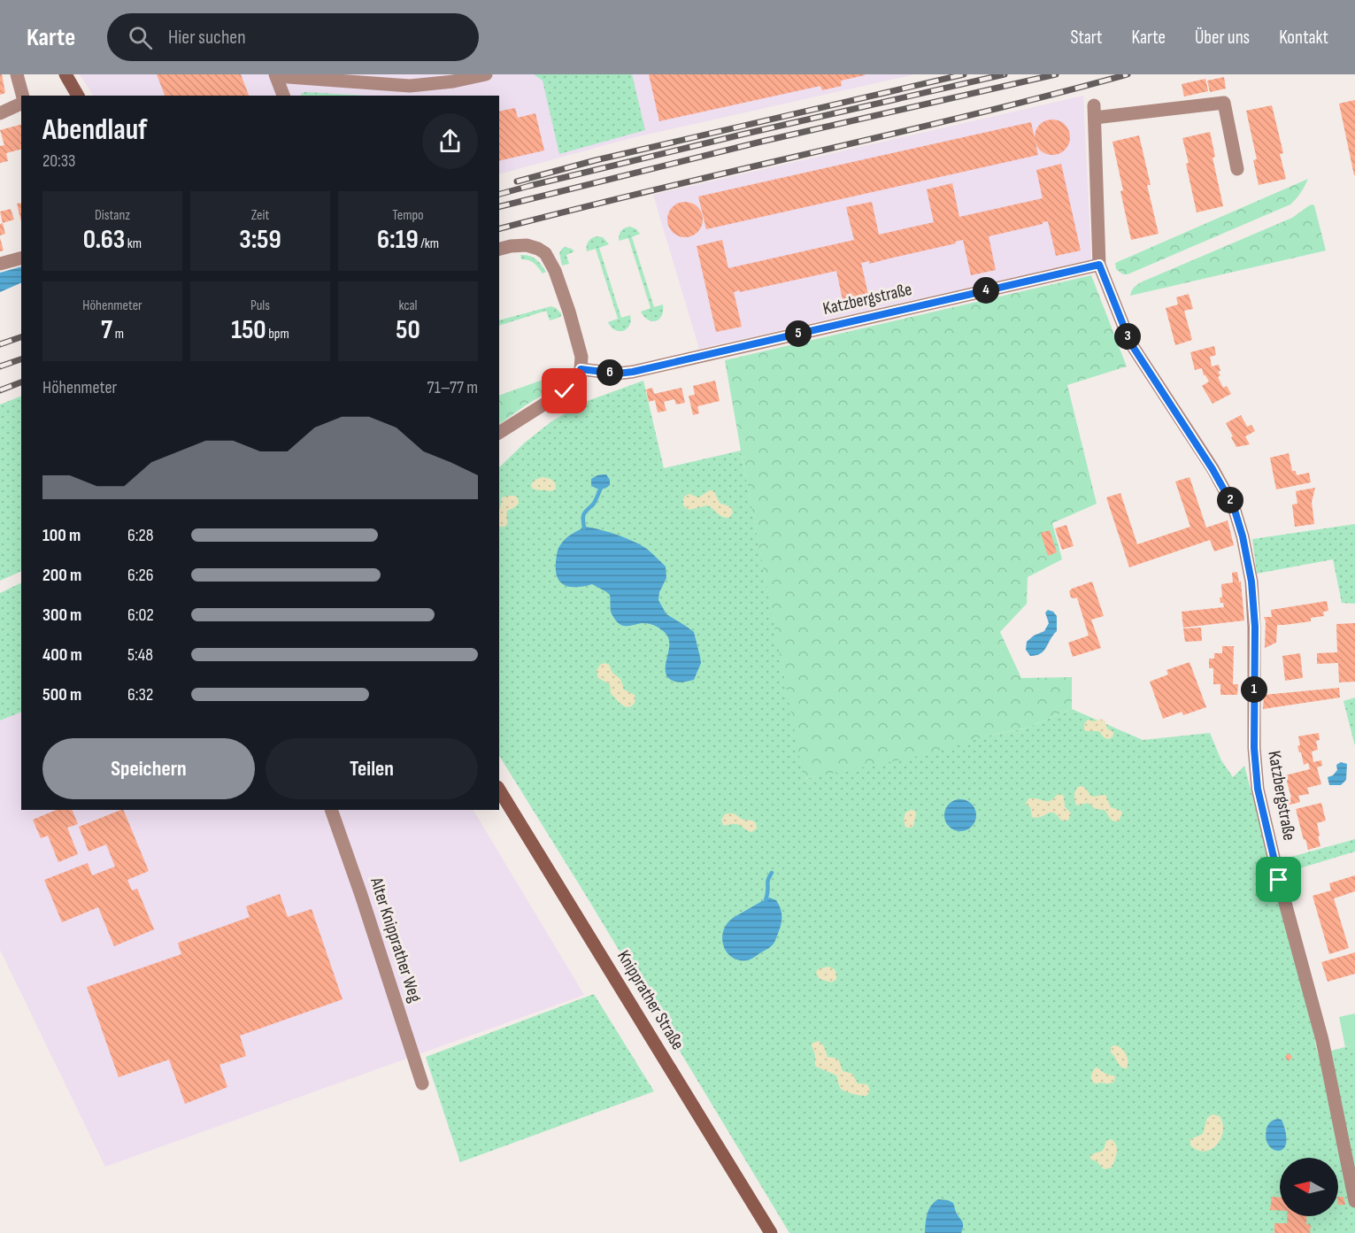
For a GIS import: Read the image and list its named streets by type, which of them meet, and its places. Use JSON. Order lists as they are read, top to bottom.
{
  "streets": {
    "main road": ["Knipprather Straße"],
    "street": ["Katzbergstraße", "Alter Knipprather Weg"]
  },
  "north": "left",
  "page": {
    "header": "Karte",
    "search": "Hier suchen",
    "nav": [
      "Start",
      "Karte",
      "Über uns",
      "Kontakt"
    ],
    "heading": ["Abendlauf", "20:33"],
    "stats": [
      ["Distanz", "0.63 km"],
      ["Zeit", "3:59"],
      ["Tempo", "6:19 /km"],
      ["Höhenmeter", "7 m"],
      ["Puls", "150 bpm"],
      ["kcal", "50"]
    ],
    "pins": [
      "4",
      "5",
      "3",
      "6",
      "2",
      "1"
    ],
    "chart": ["Höhenmeter", "71–77 m"],
    "list": [
      {
        "name": "100 m",
        "note": "6:28"
      },
      {
        "name": "200 m",
        "note": "6:26"
      },
      {
        "name": "300 m",
        "note": "6:02"
      },
      {
        "name": "400 m",
        "note": "5:48"
      },
      {
        "name": "500 m",
        "note": "6:32"
      }
    ],
    "buttons": ["Speichern", "Teilen"]
  }
}
